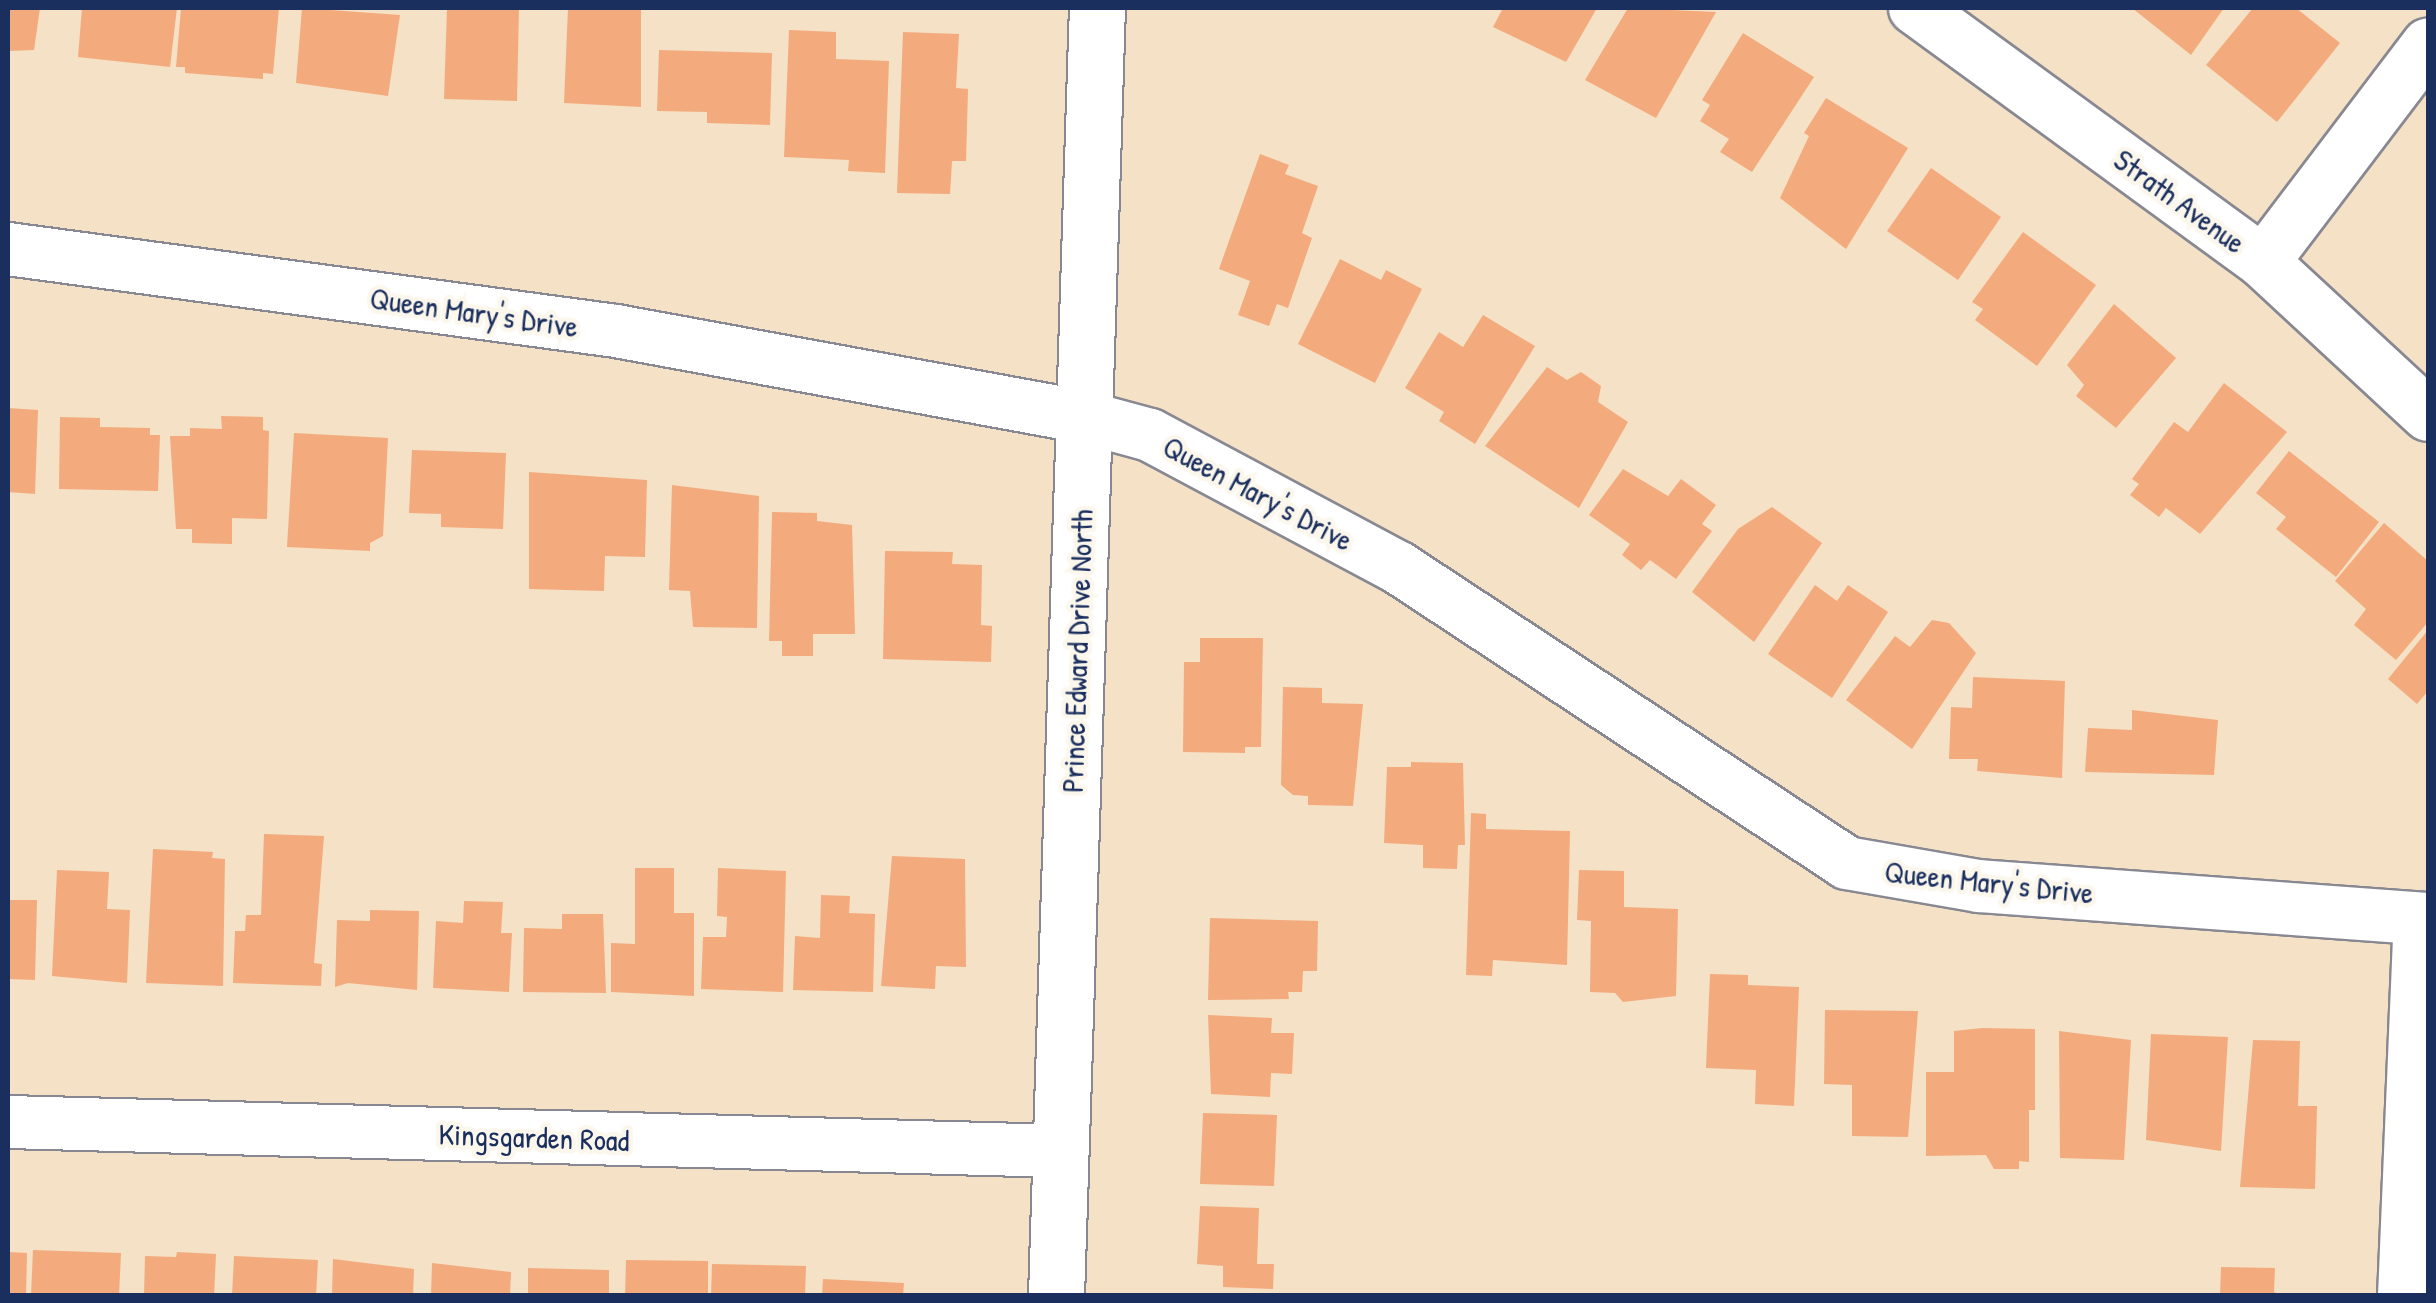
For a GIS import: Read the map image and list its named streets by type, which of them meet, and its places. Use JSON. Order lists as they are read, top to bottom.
{
  "streets": {
    "street": [
      "Strath Avenue",
      "Queen Mary's Drive",
      "Prince Edward Drive North",
      "Kingsgarden Road"
    ]
  },
  "crossings": [
    ["Queen Mary's Drive", "Prince Edward Drive North"],
    ["Prince Edward Drive North", "Kingsgarden Road"]
  ]
}
